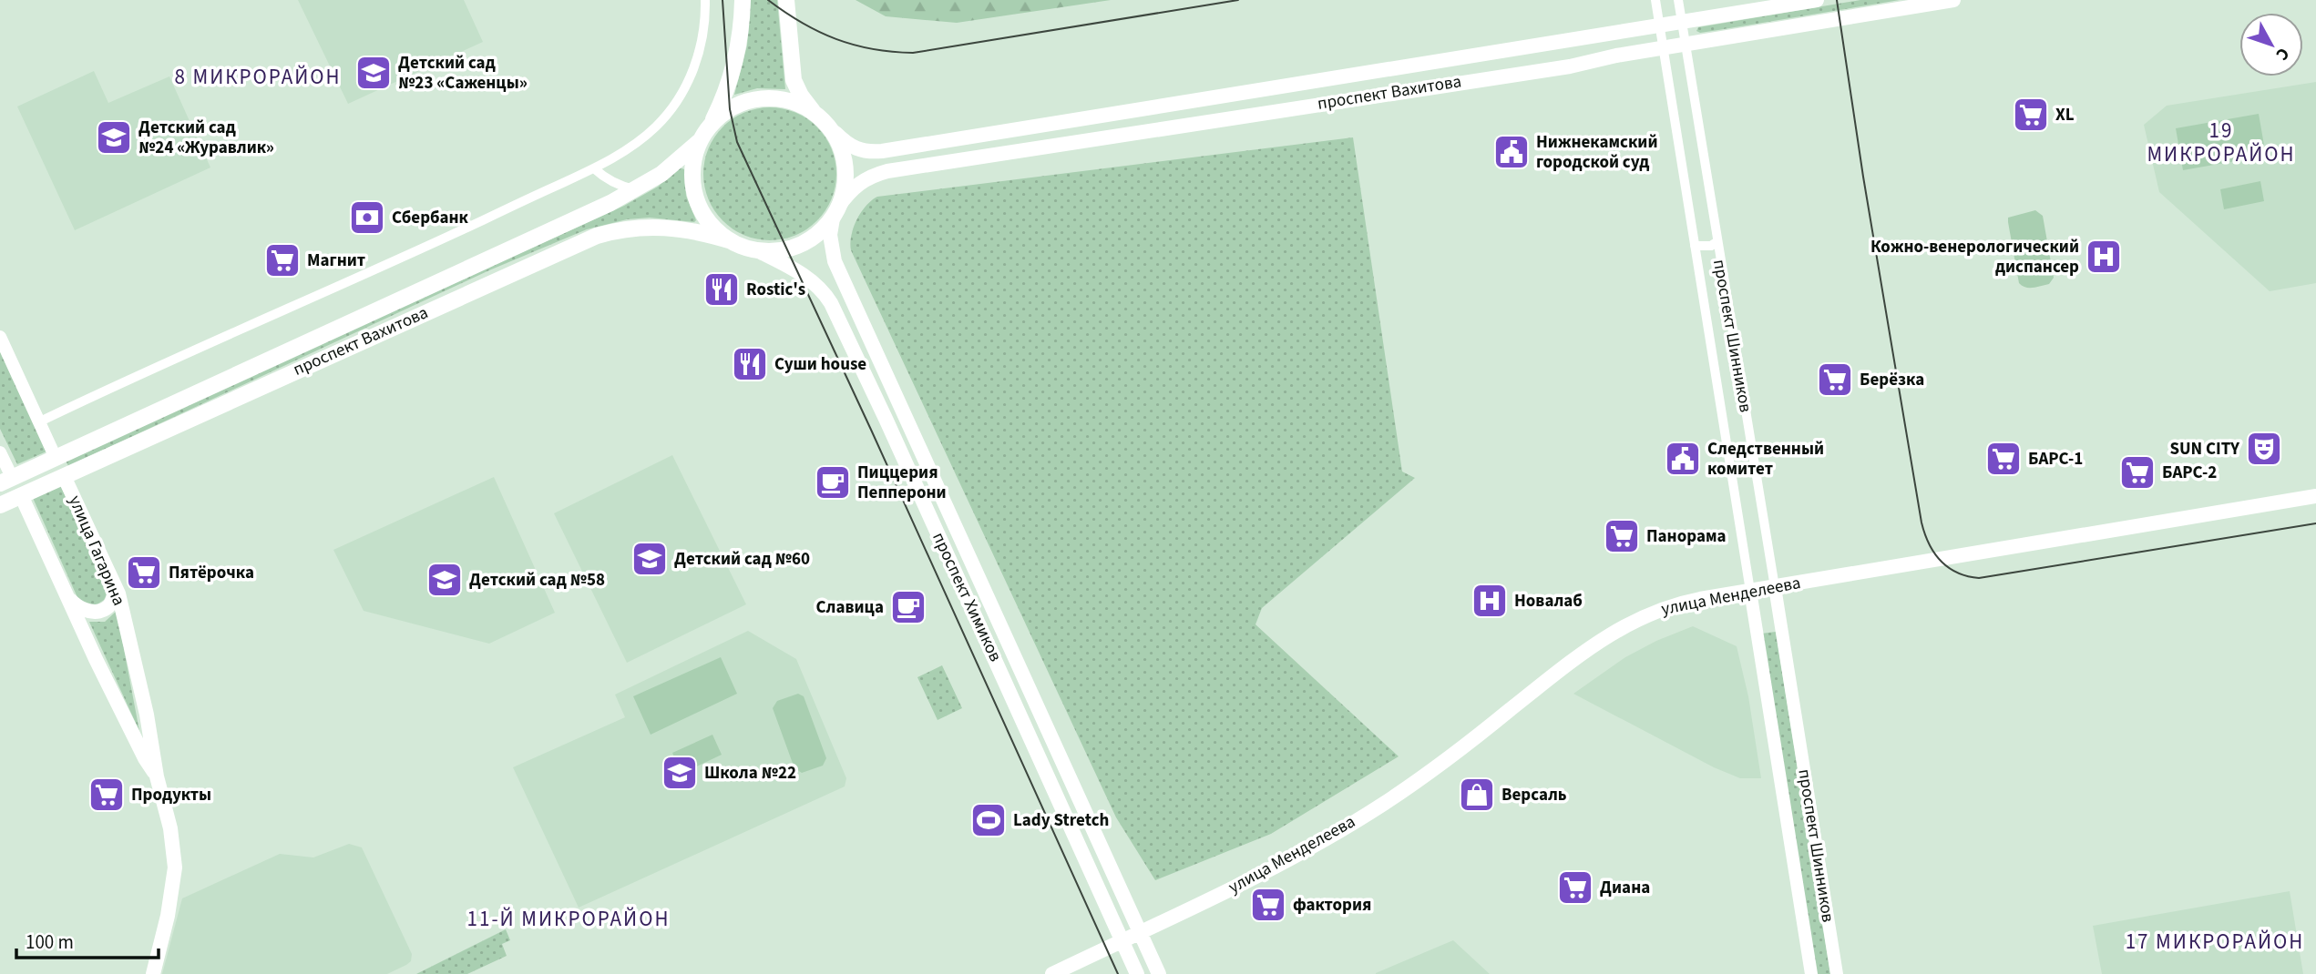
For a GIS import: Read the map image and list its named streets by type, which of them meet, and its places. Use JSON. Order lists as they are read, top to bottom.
{
  "streets": {
    "main road": [
      "проспект Вахитова",
      "улица Гагарина",
      "улица Менделеева",
      "проспект Химиков"
    ],
    "street": ["проспект Шинников"]
  },
  "crossings": [
    ["проспект Вахитова", "проспект Шинников"],
    ["проспект Вахитова", "улица Гагарина"],
    ["проспект Вахитова", "проспект Химиков"],
    ["проспект Шинников", "улица Менделеева"],
    ["улица Менделеева", "проспект Химиков"]
  ],
  "districts": [
    "8 МИКРОРАЙОН",
    "19 МИКРОРАЙОН",
    "11-Й МИКРОРАЙОН",
    "17 МИКРОРАЙОН"
  ],
  "places": {
    "school or university": [
      "Детский сад №23 «Саженцы»",
      "Детский сад №24 «Журавлик»",
      "Детский сад №60",
      "Детский сад №58",
      "Школа №22"
    ],
    "supermarket": [
      "XL",
      "Магнит",
      "Берёзка",
      "БАРС-1",
      "БАРС-2",
      "Панорама",
      "Пятёрочка",
      "Продукты",
      "Диана",
      "фактория"
    ],
    "public building": ["Нижнекамский городской суд", "Следственный комитет"],
    "bank": ["Сбербанк"],
    "hospital": ["Кожно-венерологический диспансер", "Новалаб"],
    "restaurant": ["Rostic's", "Суши house"],
    "theatre": ["SUN CITY"],
    "cafe": ["Пиццерия Пепперони", "Славица"],
    "shop": ["Версаль"],
    "sports": ["Lady Stretch"]
  },
  "scale_bar": "100 m",
  "north": "bottom right"
}
